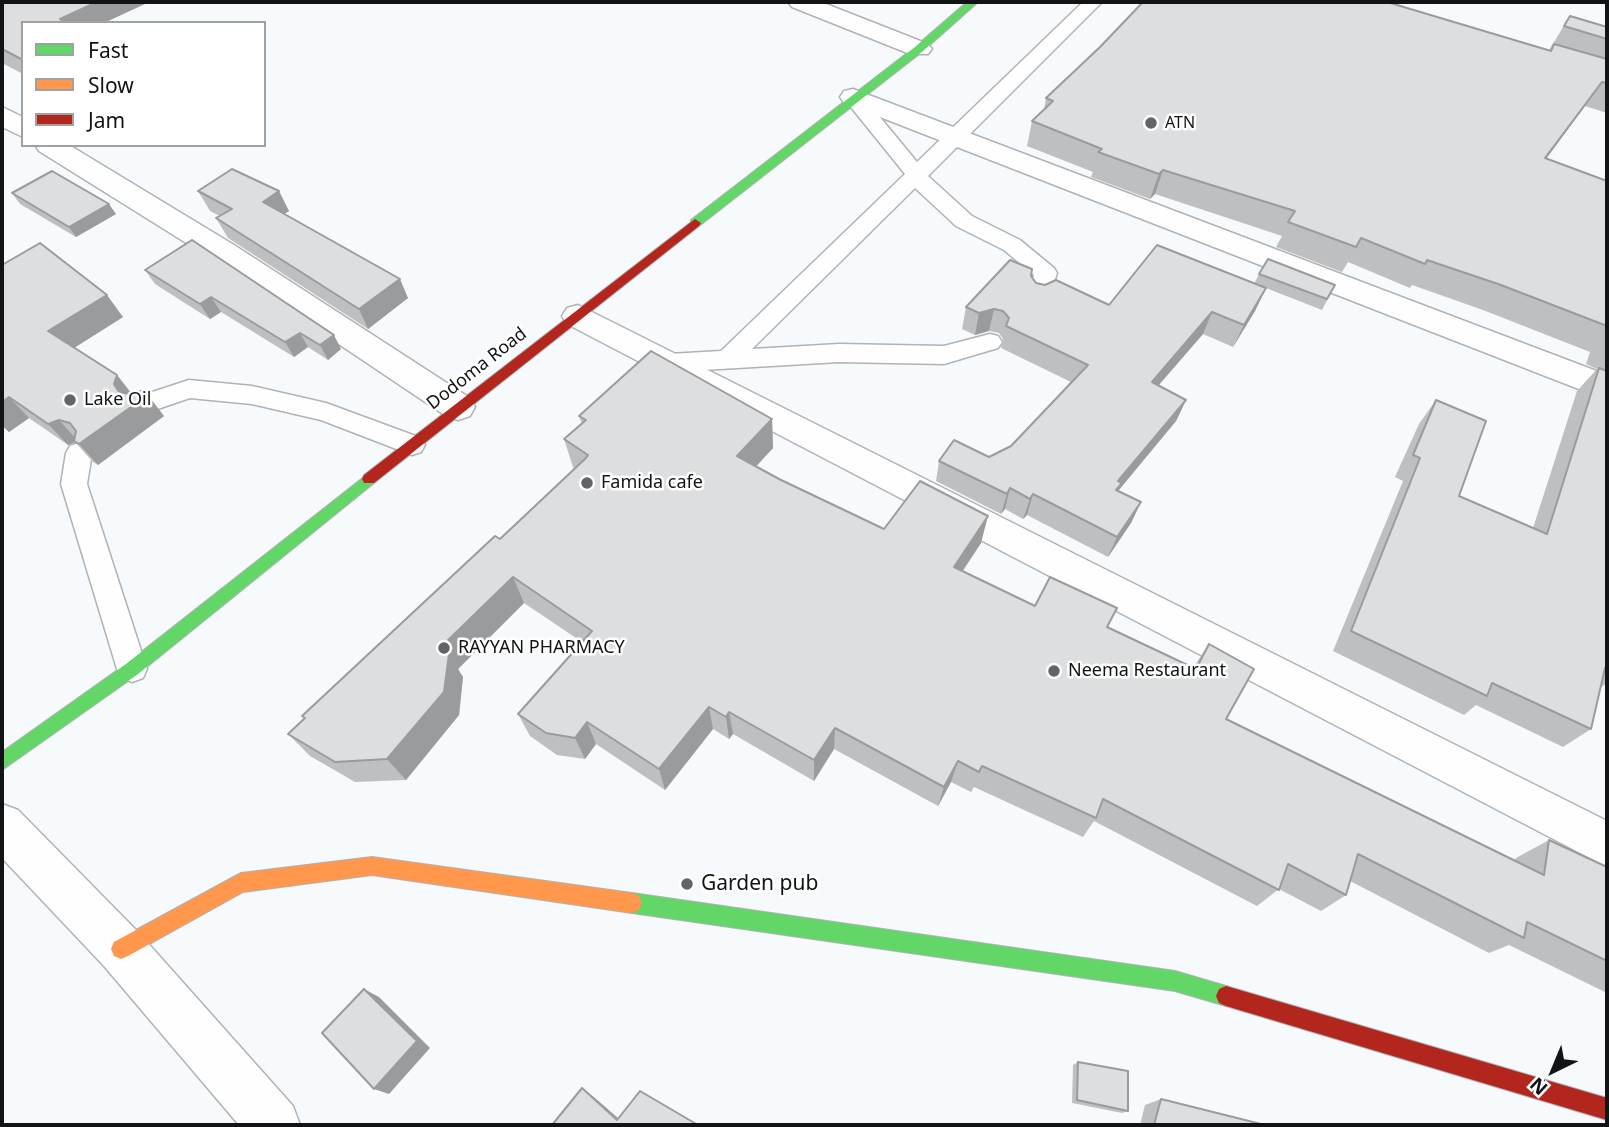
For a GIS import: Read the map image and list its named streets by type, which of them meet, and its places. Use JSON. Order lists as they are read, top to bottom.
{
  "streets": {
    "main road": ["Dodoma Road"]
  },
  "places": [
    "ATN",
    "Lake Oil",
    "Famida cafe",
    "RAYYAN PHARMACY",
    "Neema Restaurant",
    "Garden pub"
  ],
  "legend": ["Fast", "Slow", "Jam"],
  "north": "bottom left"
}
